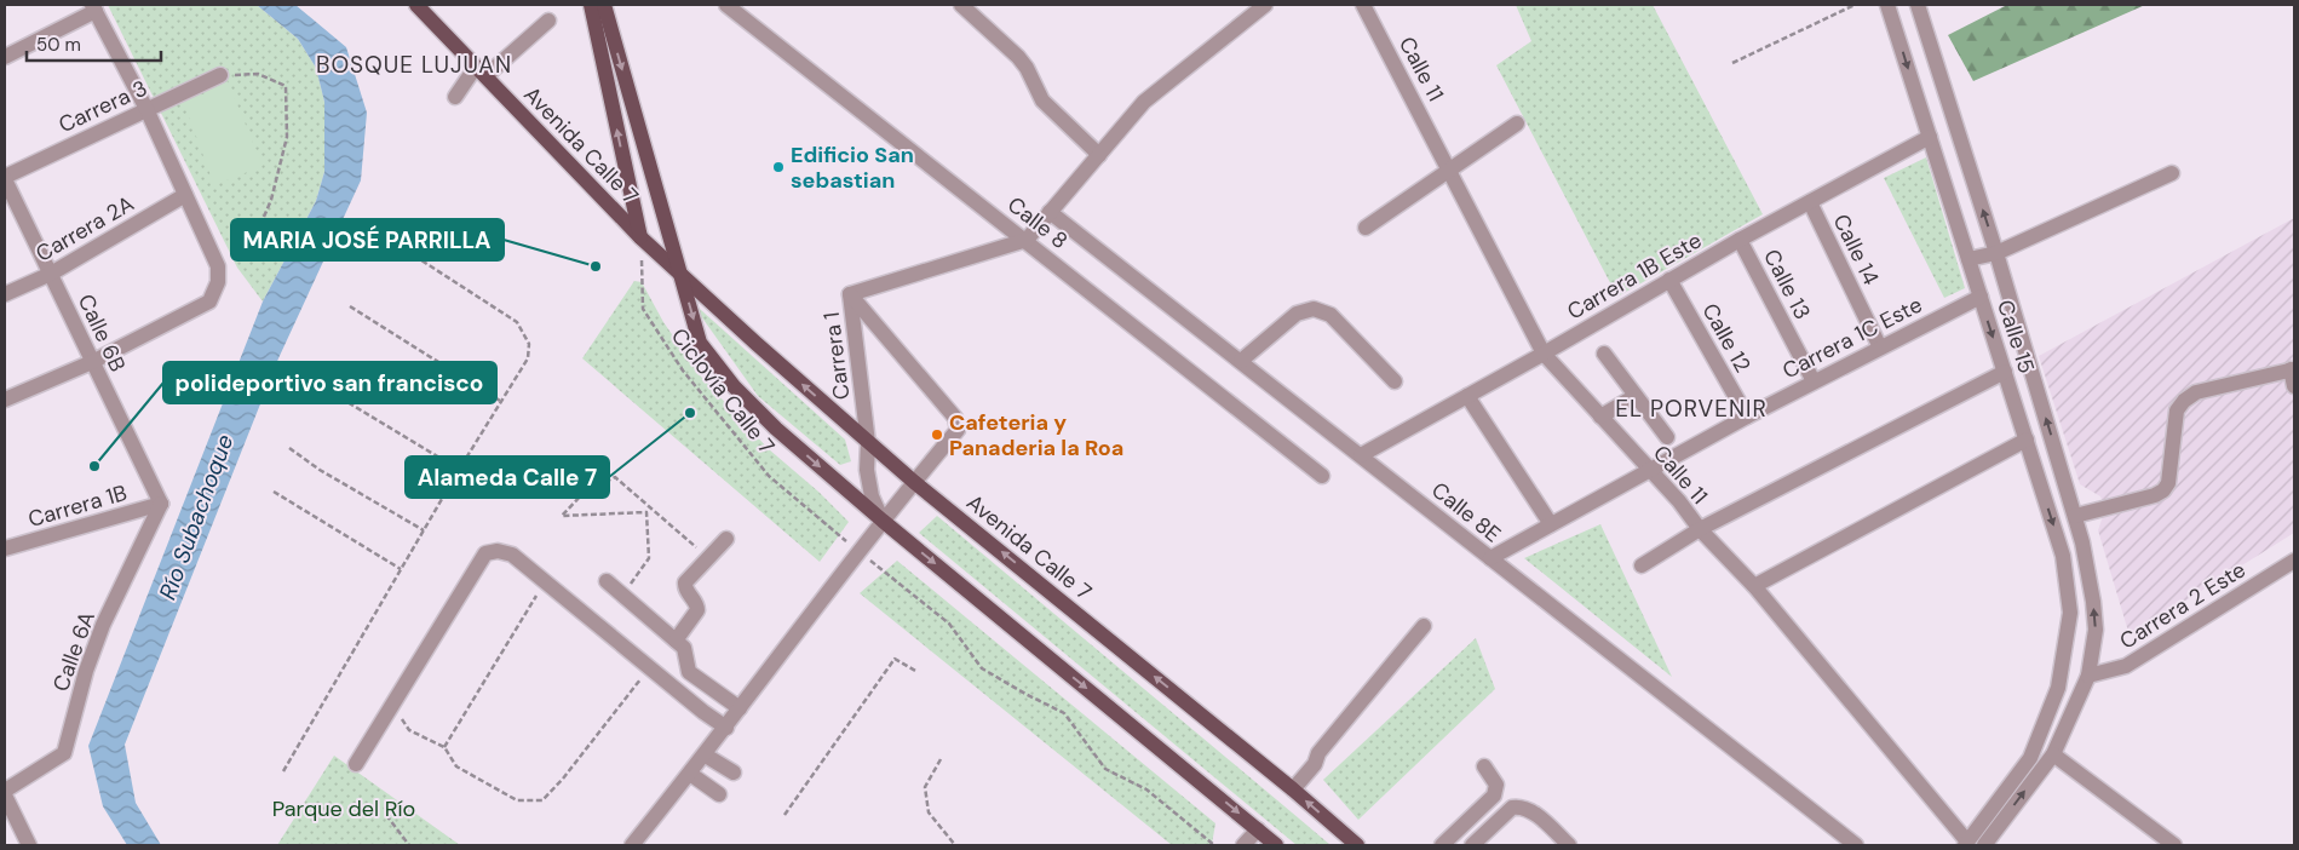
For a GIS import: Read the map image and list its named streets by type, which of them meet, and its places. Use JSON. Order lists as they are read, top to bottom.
{
  "streets": {
    "main road": ["Avenida Calle 7"],
    "street": [
      "Calle 11",
      "Carrera 3",
      "Calle 8",
      "Carrera 2A",
      "Calle 14",
      "Carrera 1B Este",
      "Calle 13",
      "Calle 6B",
      "Calle 15",
      "Calle 12",
      "Carrera 1C Este",
      "Carrera 1",
      "Carrera 1B",
      "Calle 8E",
      "Carrera 2 Este",
      "Calle 6A"
    ],
    "path": ["Ciclovía Calle 7"]
  },
  "crossings": [
    ["Calle 11", "Carrera 1B Este"],
    ["Calle 11", "Calle 15"],
    ["Calle 11", "Carrera 1C Este"],
    ["Carrera 3", "Calle 6B"],
    ["Avenida Calle 7", "Carrera 1"],
    ["Avenida Calle 7", "Ciclovía Calle 7"],
    ["Calle 8", "Carrera 1"],
    ["Carrera 2A", "Calle 6B"],
    ["Calle 14", "Carrera 1B Este"],
    ["Calle 14", "Carrera 1C Este"],
    ["Carrera 1B Este", "Calle 13"],
    ["Carrera 1B Este", "Calle 15"],
    ["Carrera 1B Este", "Calle 12"],
    ["Carrera 1B Este", "Calle 8E"],
    ["Calle 13", "Carrera 1C Este"],
    ["Calle 6B", "Carrera 1B"],
    ["Calle 6B", "Calle 6A"],
    ["Calle 15", "Carrera 1C Este"],
    ["Calle 15", "Carrera 2 Este"],
    ["Calle 12", "Carrera 1C Este"],
    ["Carrera 1C Este", "Calle 8E"],
    ["Carrera 1B", "Calle 6A"]
  ],
  "districts": ["BOSQUE LUJUAN", "EL PORVENIR"],
  "water": ["Río Subachoque"],
  "parks": ["Parque del Río"],
  "places": [
    "Edificio San sebastian",
    "MARIA JOSÉ PARRILLA",
    "Alameda Calle 7",
    "Cafeteria y Panaderia la Roa",
    "polideportivo san francisco"
  ],
  "scale_bar": "50 m"
}
